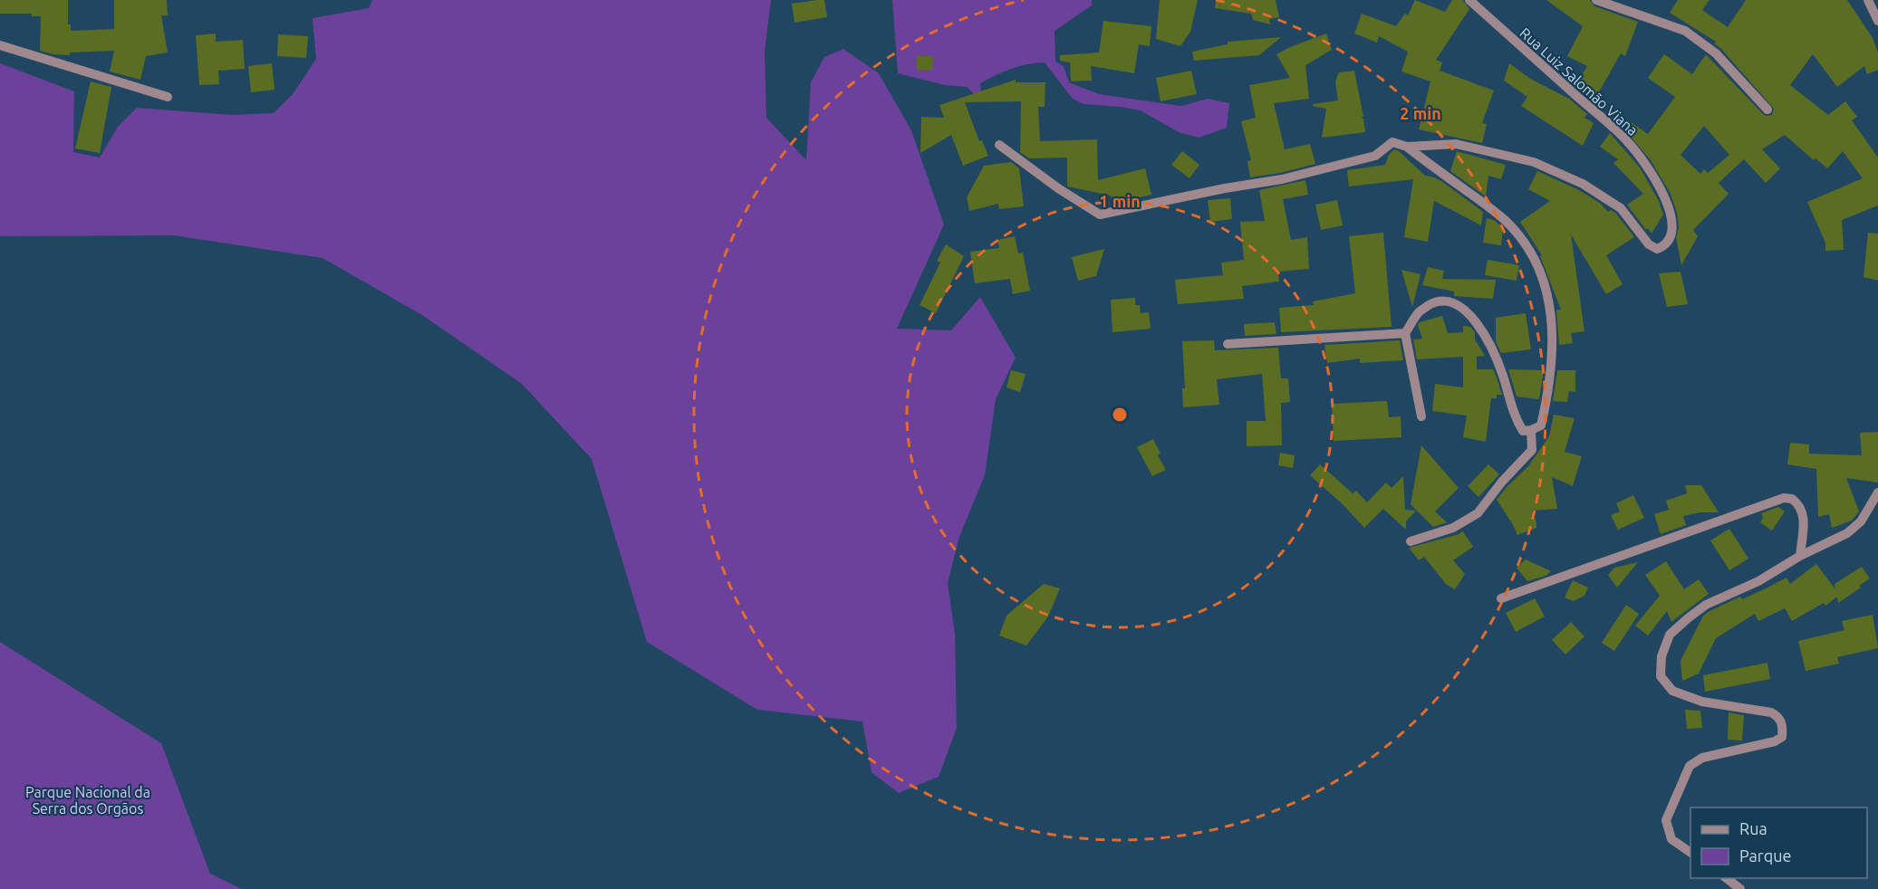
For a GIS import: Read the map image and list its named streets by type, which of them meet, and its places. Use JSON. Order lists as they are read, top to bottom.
{
  "streets": {
    "street": ["Rua Luiz Salomão Viana"]
  },
  "parks": ["Parque Nacional da Serra dos Orgãos"],
  "legend": ["Rua", "Parque"],
  "rings": ["2 min", "1 min"]
}
